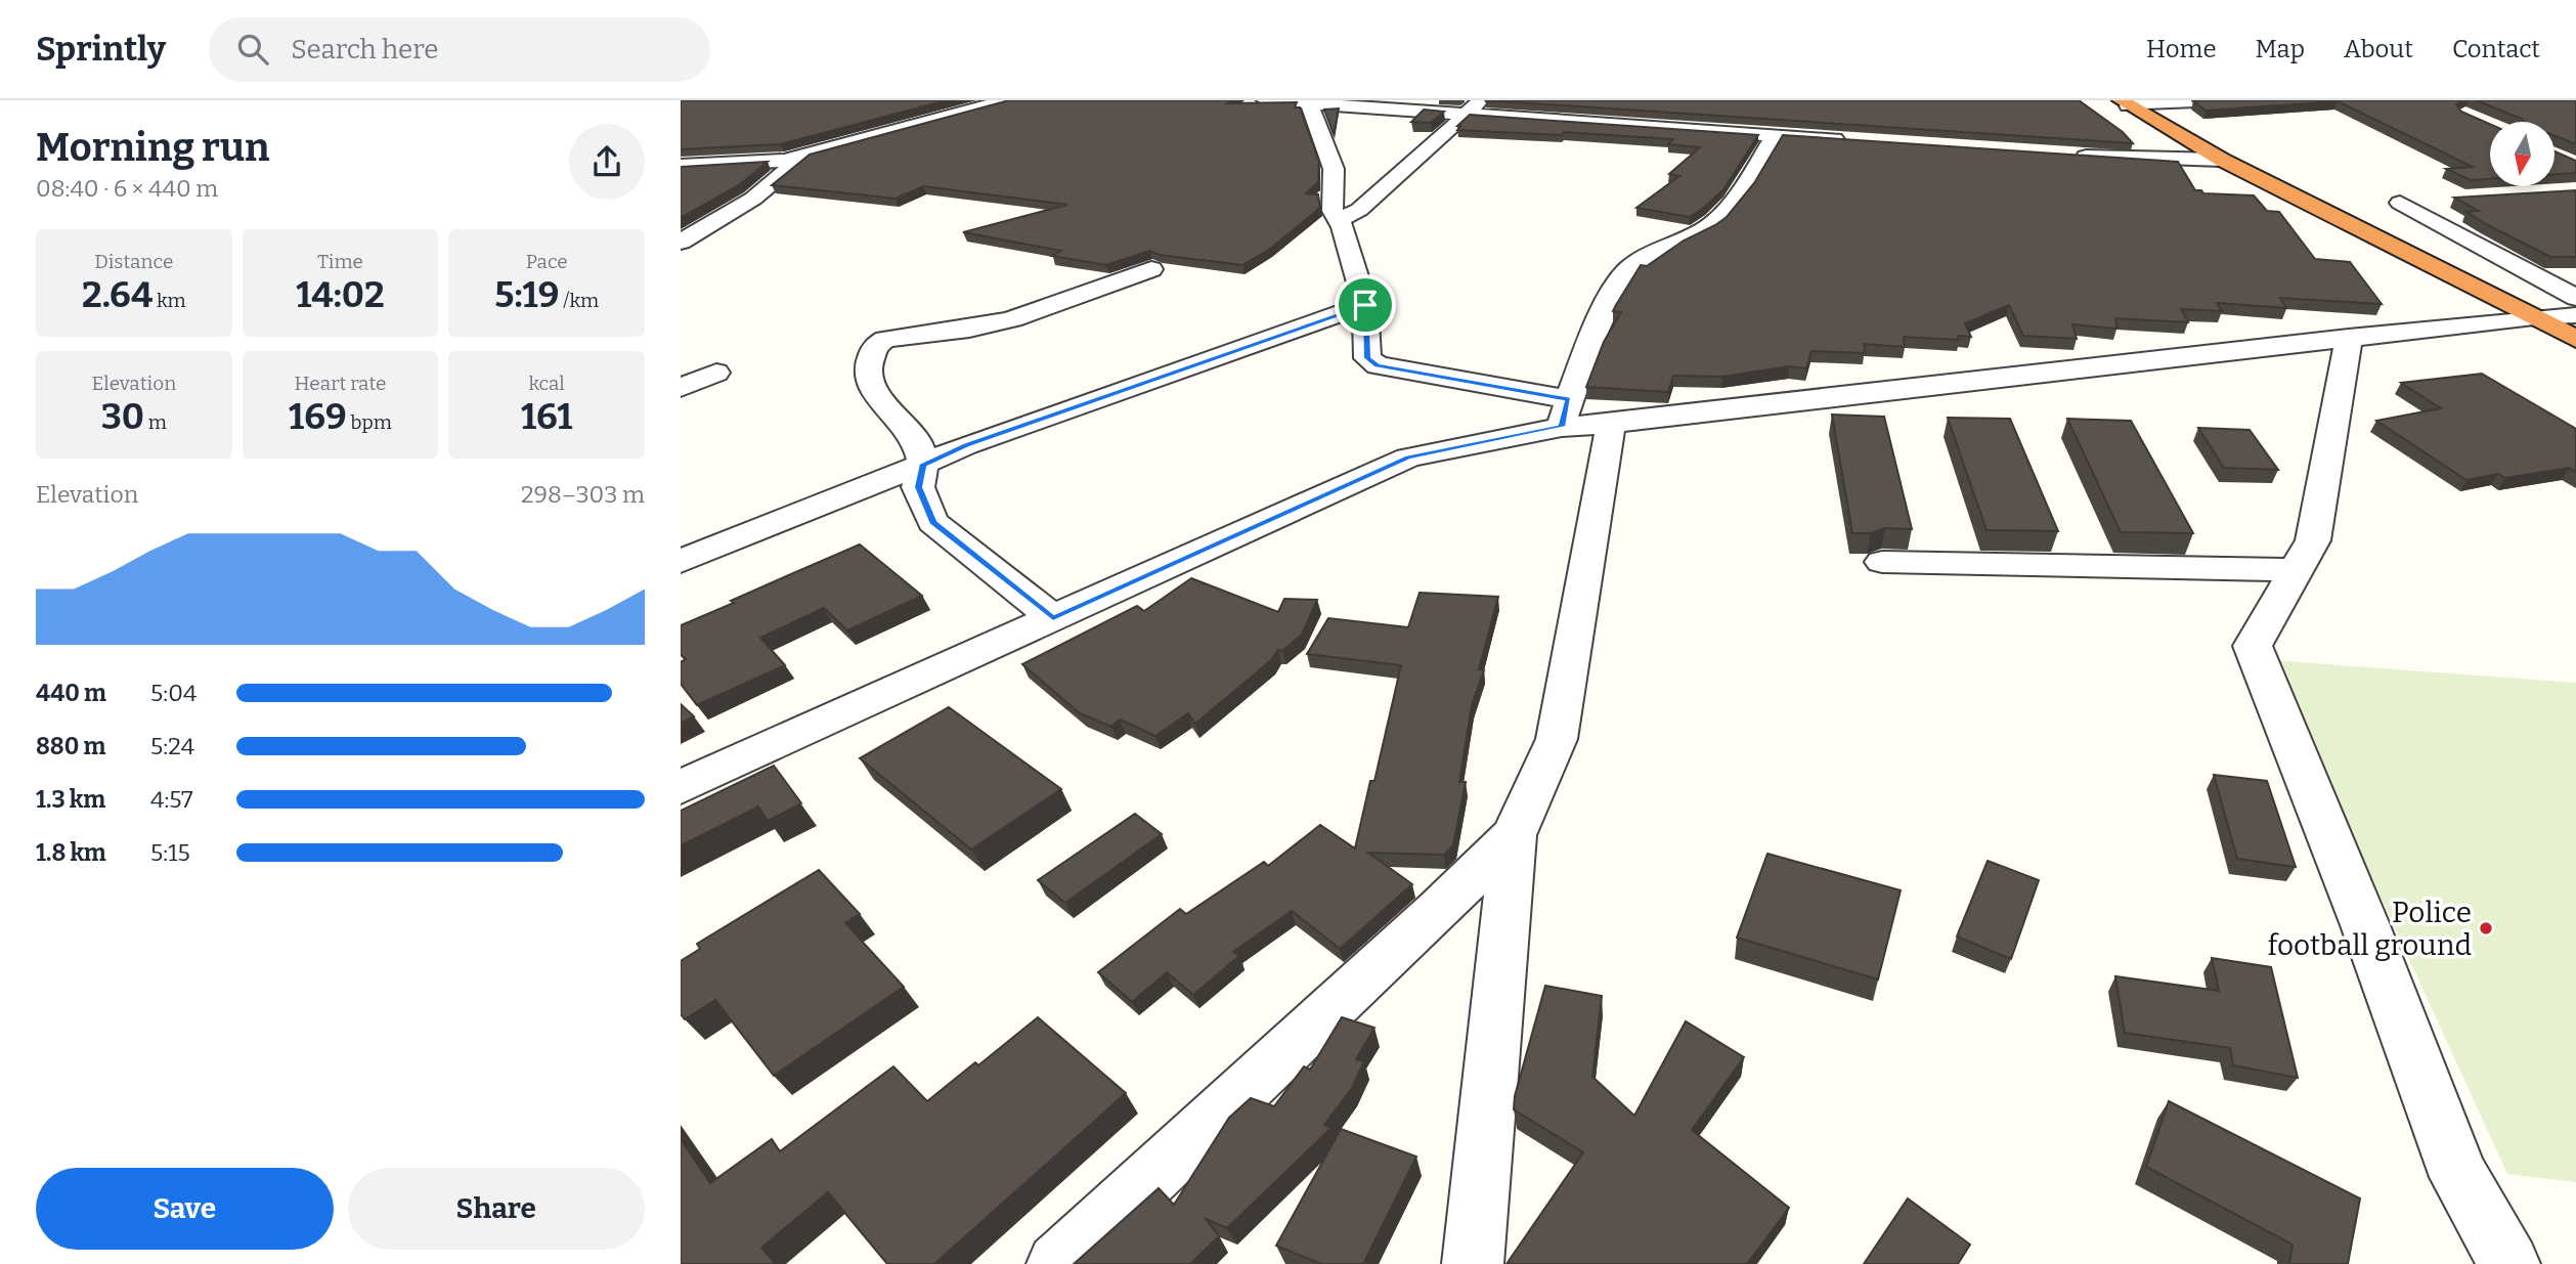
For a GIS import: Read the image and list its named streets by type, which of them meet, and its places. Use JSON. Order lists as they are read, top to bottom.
{
  "places": ["Police football ground"],
  "north": "bottom",
  "page": {
    "header": "Sprintly",
    "search": "Search here",
    "nav": [
      "Home",
      "Map",
      "About",
      "Contact"
    ],
    "heading": ["Morning run", "08:40 · 6 × 440 m"],
    "stats": [
      ["Distance", "2.64 km"],
      ["Time", "14:02"],
      ["Pace", "5:19 /km"],
      ["Elevation", "30 m"],
      ["Heart rate", "169 bpm"],
      ["kcal", "161"]
    ],
    "chart": ["Elevation", "298–303 m"],
    "list": [
      {
        "name": "440 m",
        "note": "5:04"
      },
      {
        "name": "880 m",
        "note": "5:24"
      },
      {
        "name": "1.3 km",
        "note": "4:57"
      },
      {
        "name": "1.8 km",
        "note": "5:15"
      }
    ],
    "buttons": ["Save", "Share"]
  }
}
